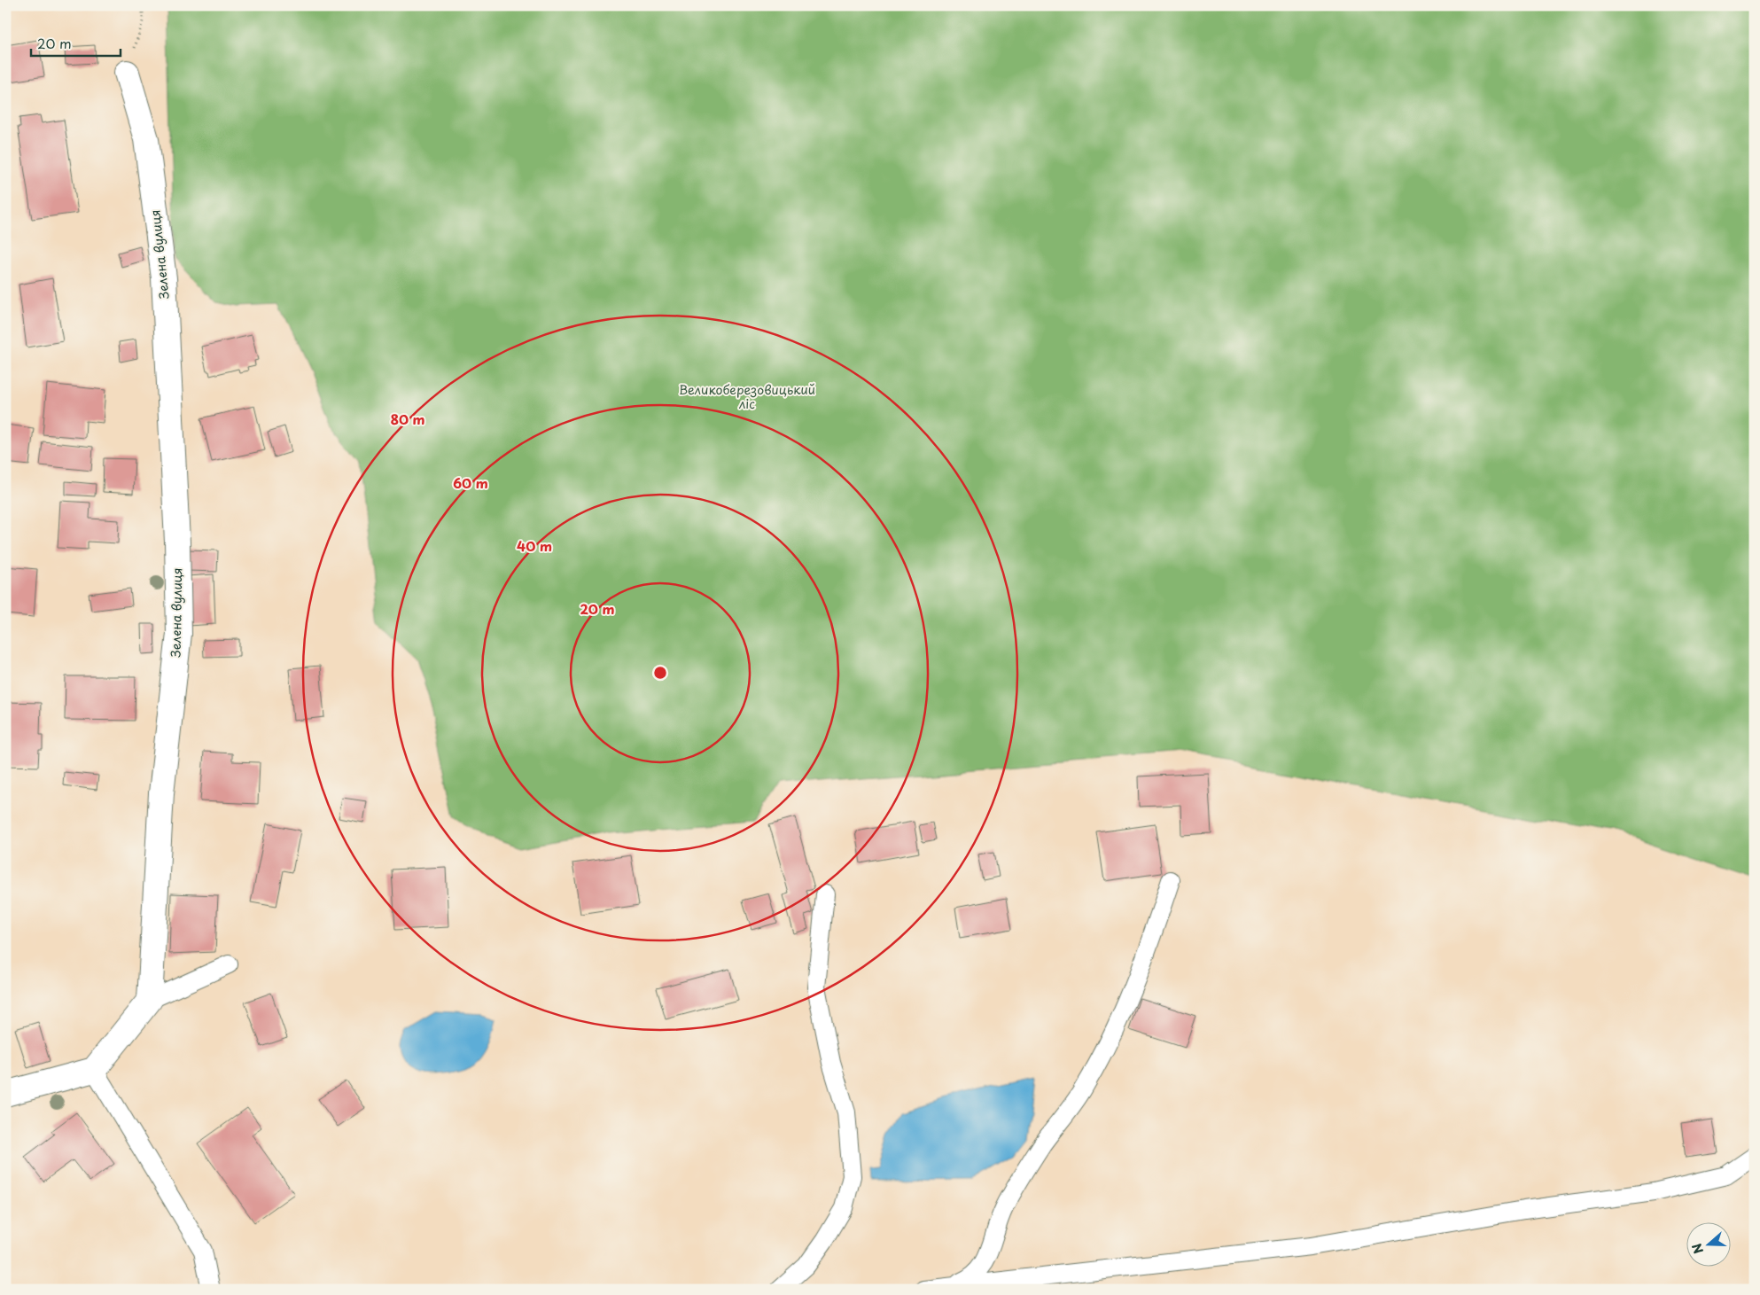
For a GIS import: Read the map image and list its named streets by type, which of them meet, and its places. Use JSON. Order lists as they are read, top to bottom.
{
  "streets": {
    "street": ["Зелена вулиця"]
  },
  "parks": ["Великоберезовицький ліс"],
  "scale_bar": "20 m",
  "north": "left",
  "rings": [
    "80 m",
    "60 m",
    "40 m",
    "20 m"
  ]
}
